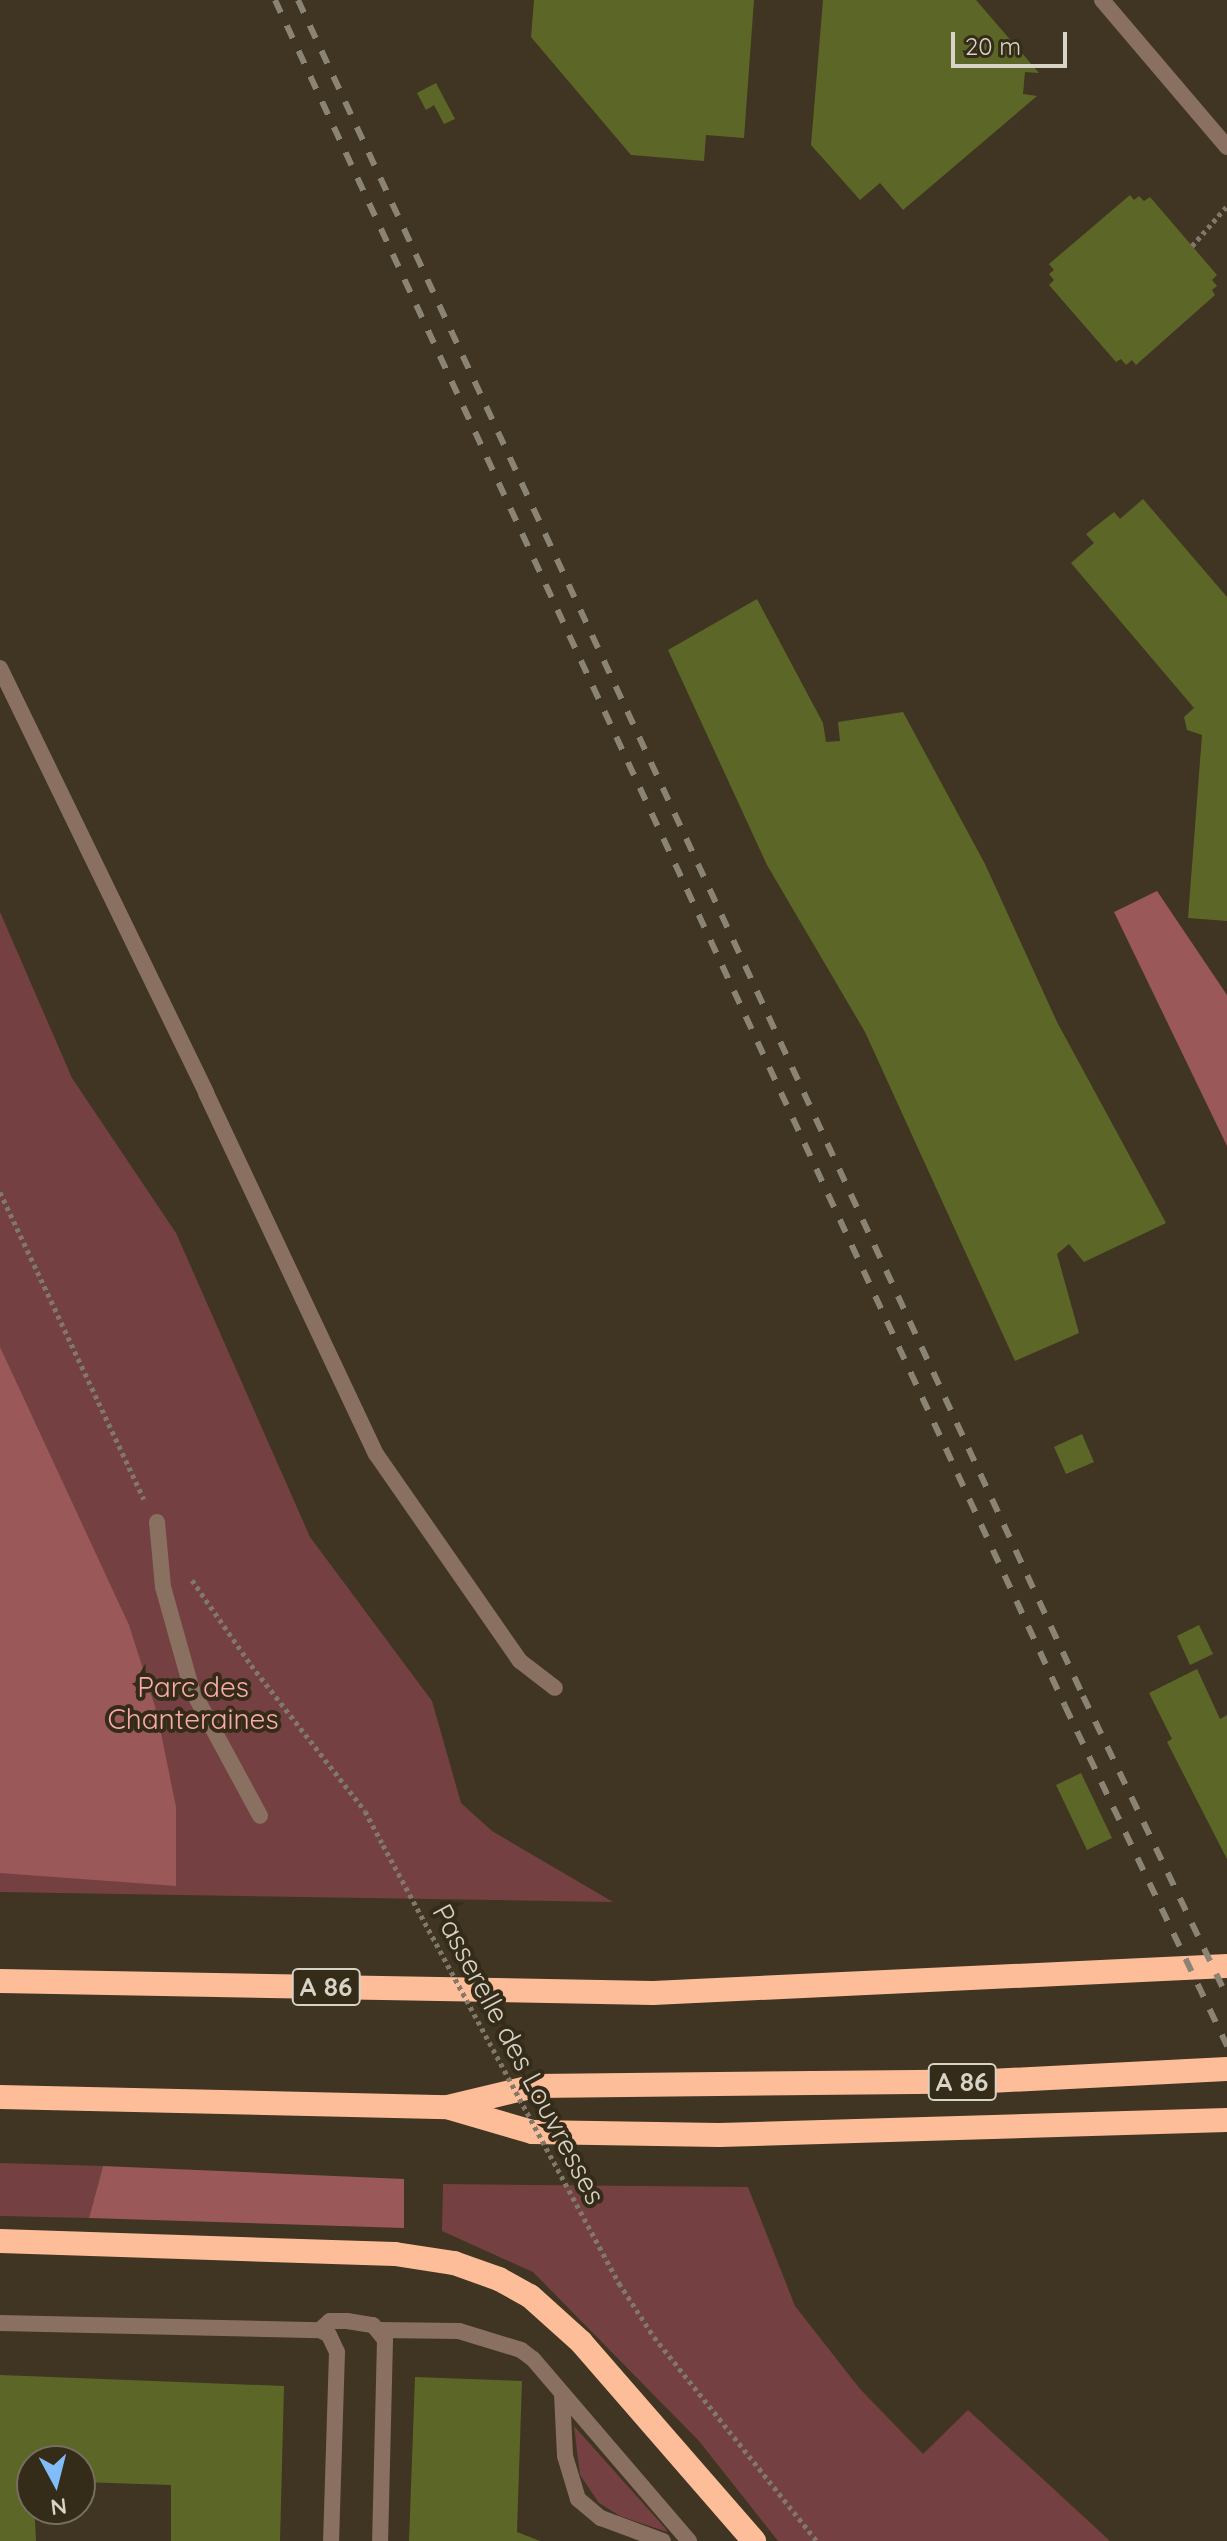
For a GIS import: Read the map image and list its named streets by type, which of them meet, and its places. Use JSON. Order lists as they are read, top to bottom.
{
  "streets": {
    "highway": ["A 86"],
    "path": ["Passerelle des Louvresses"]
  },
  "parks": ["Parc des Chanteraines"],
  "scale_bar": "20 m",
  "north": "bottom"
}
